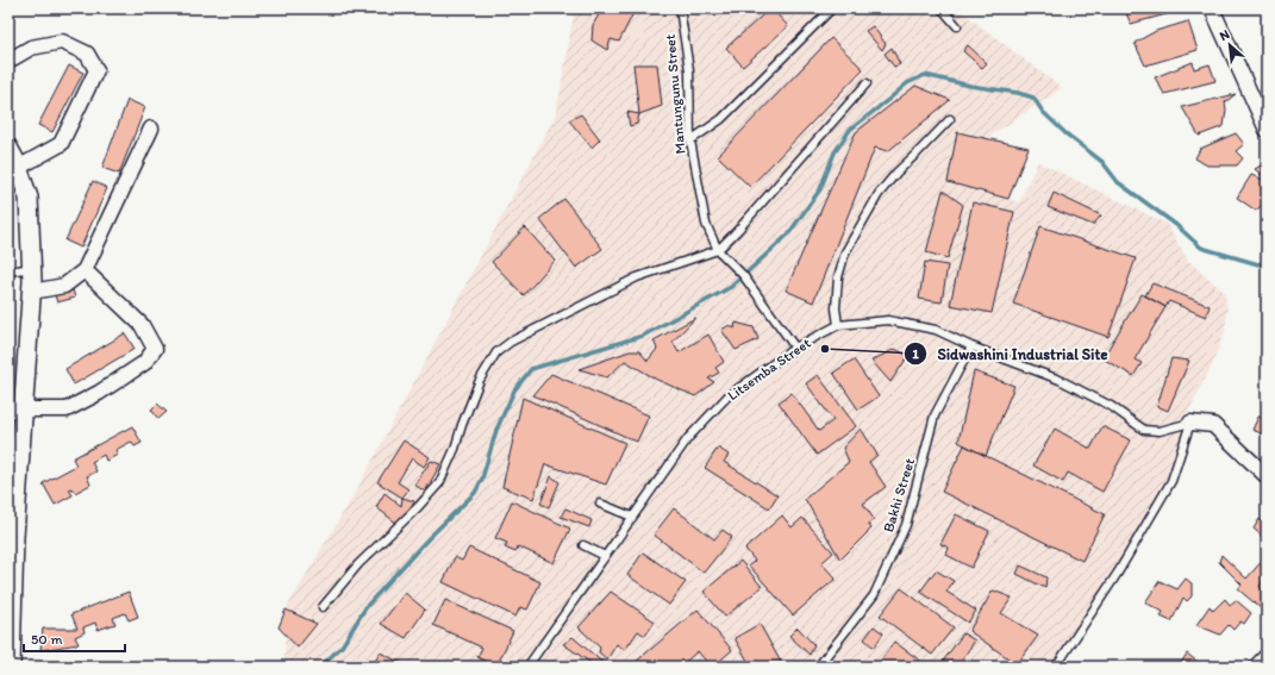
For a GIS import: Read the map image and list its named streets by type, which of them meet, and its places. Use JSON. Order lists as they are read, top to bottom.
{
  "streets": {
    "street": ["Litsemba Street"],
    "lane": ["Mantungunu Street", "Bakhi Street"]
  },
  "crossings": [
    ["Mantungunu Street", "Litsemba Street"],
    ["Litsemba Street", "Bakhi Street"]
  ],
  "places": ["Sidwashini Industrial Site"],
  "scale_bar": "50 m",
  "north": "top left"
}
